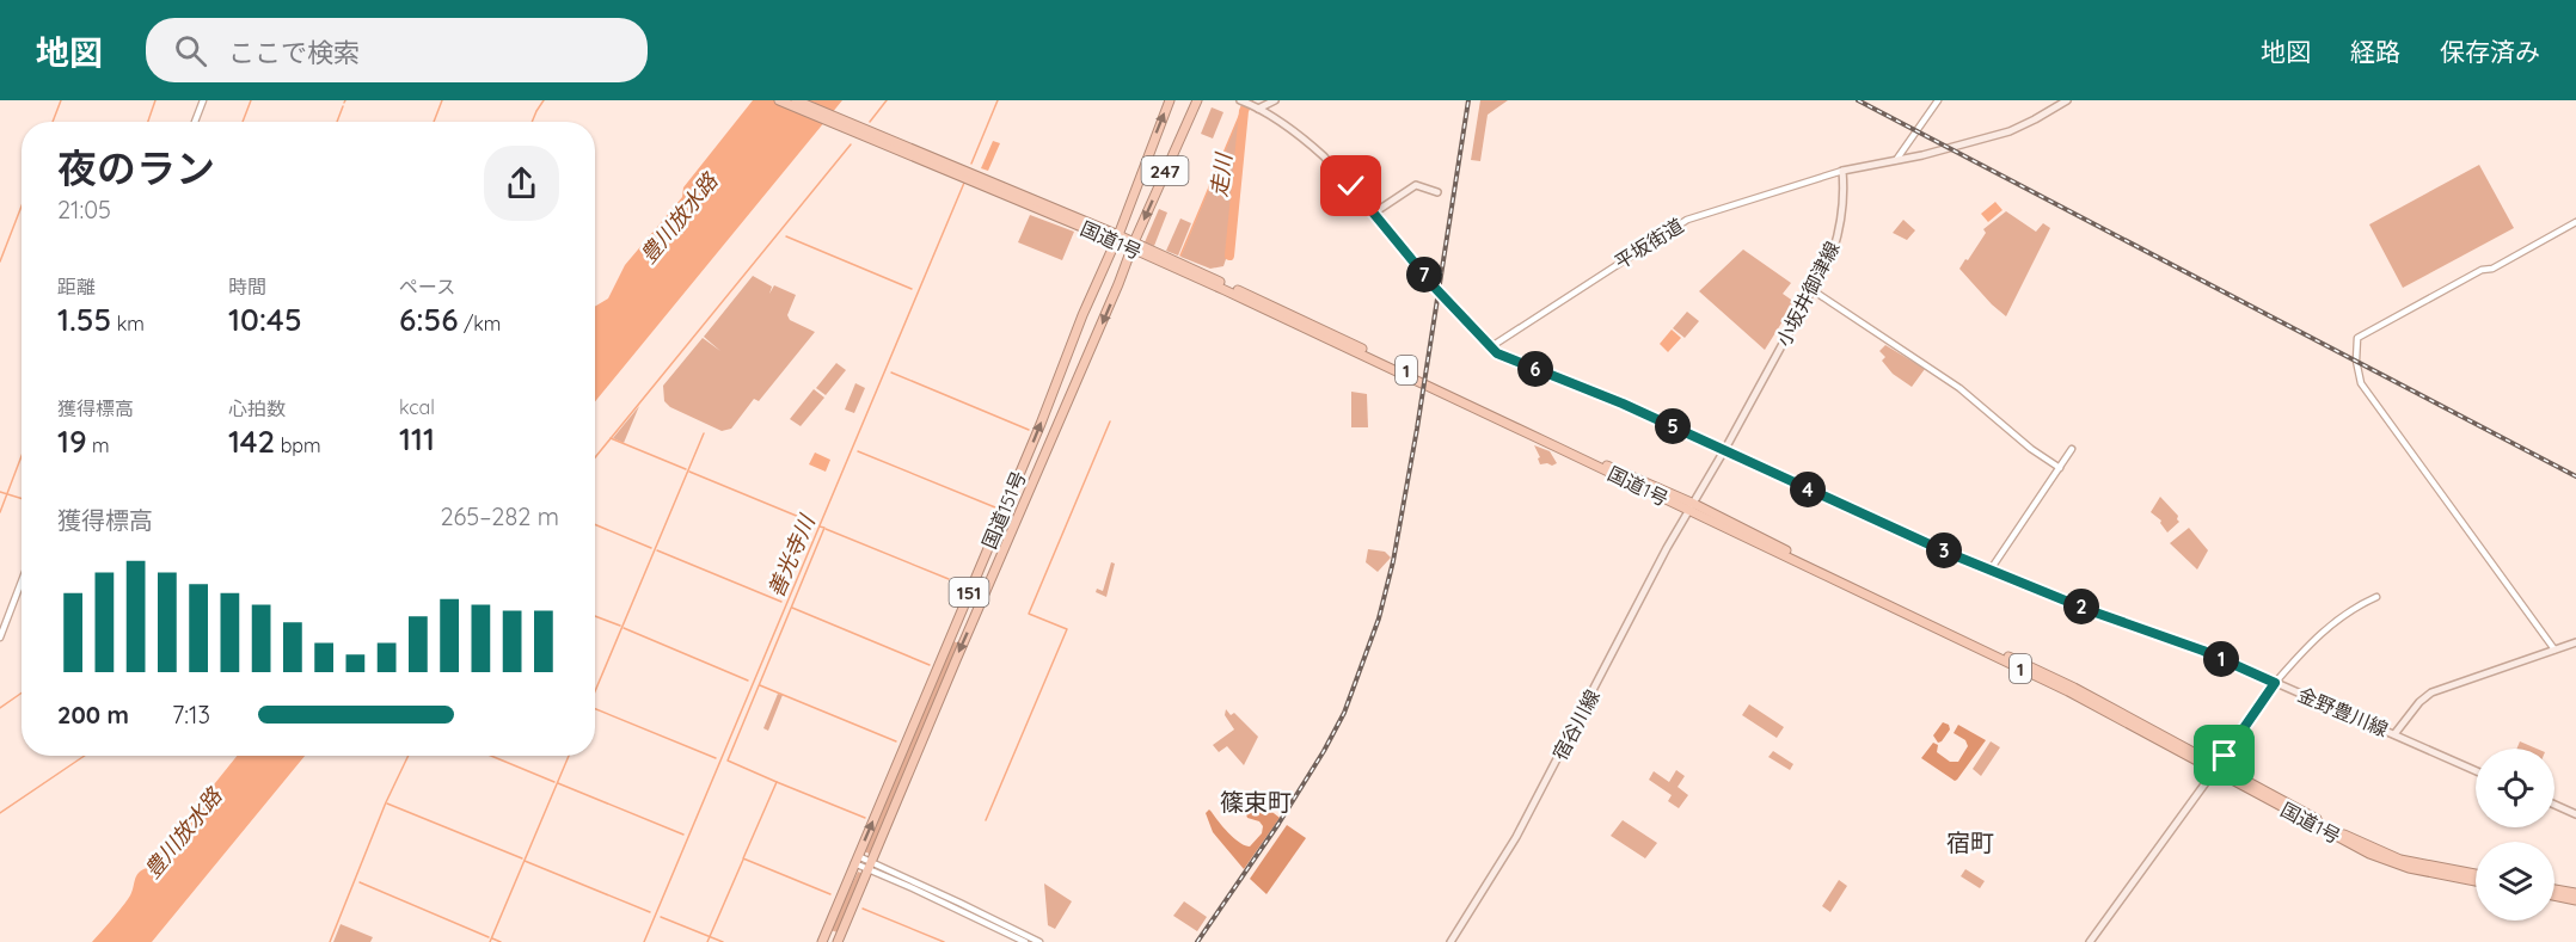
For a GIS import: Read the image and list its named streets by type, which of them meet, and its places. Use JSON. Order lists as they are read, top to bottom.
{
  "streets": {
    "highway": [
      "247",
      "国道1号",
      "1",
      "国道151号",
      "151"
    ],
    "main road": ["小坂井御津線", "金野豊川線", "宿谷川線"],
    "street": ["平坂街道"]
  },
  "crossings": [
    ["247", "国道1号"],
    ["247", "国道151号"],
    ["国道1号", "小坂井御津線"],
    ["国道1号", "国道151号"],
    ["国道1号", "金野豊川線"],
    ["国道1号", "宿谷川線"],
    ["平坂街道", "小坂井御津線"],
    ["小坂井御津線", "宿谷川線"]
  ],
  "districts": ["篠束町", "宿町"],
  "water": ["走川", "豊川放水路", "善光寺川"],
  "page": {
    "header": "地図",
    "search": "ここで検索",
    "nav": ["地図", "経路", "保存済み"],
    "heading": ["夜のラン", "21:05"],
    "stats": [
      ["距離", "1.55 km"],
      ["時間", "10:45"],
      ["ペース", "6:56 /km"],
      ["獲得標高", "19 m"],
      ["心拍数", "142 bpm"],
      ["kcal", "111"]
    ],
    "pins": [
      "7",
      "6",
      "5",
      "4",
      "3",
      "2",
      "1"
    ],
    "chart": ["獲得標高", "265–282 m"],
    "list": [
      {
        "name": "200 m",
        "note": "7:13"
      }
    ]
  }
}
